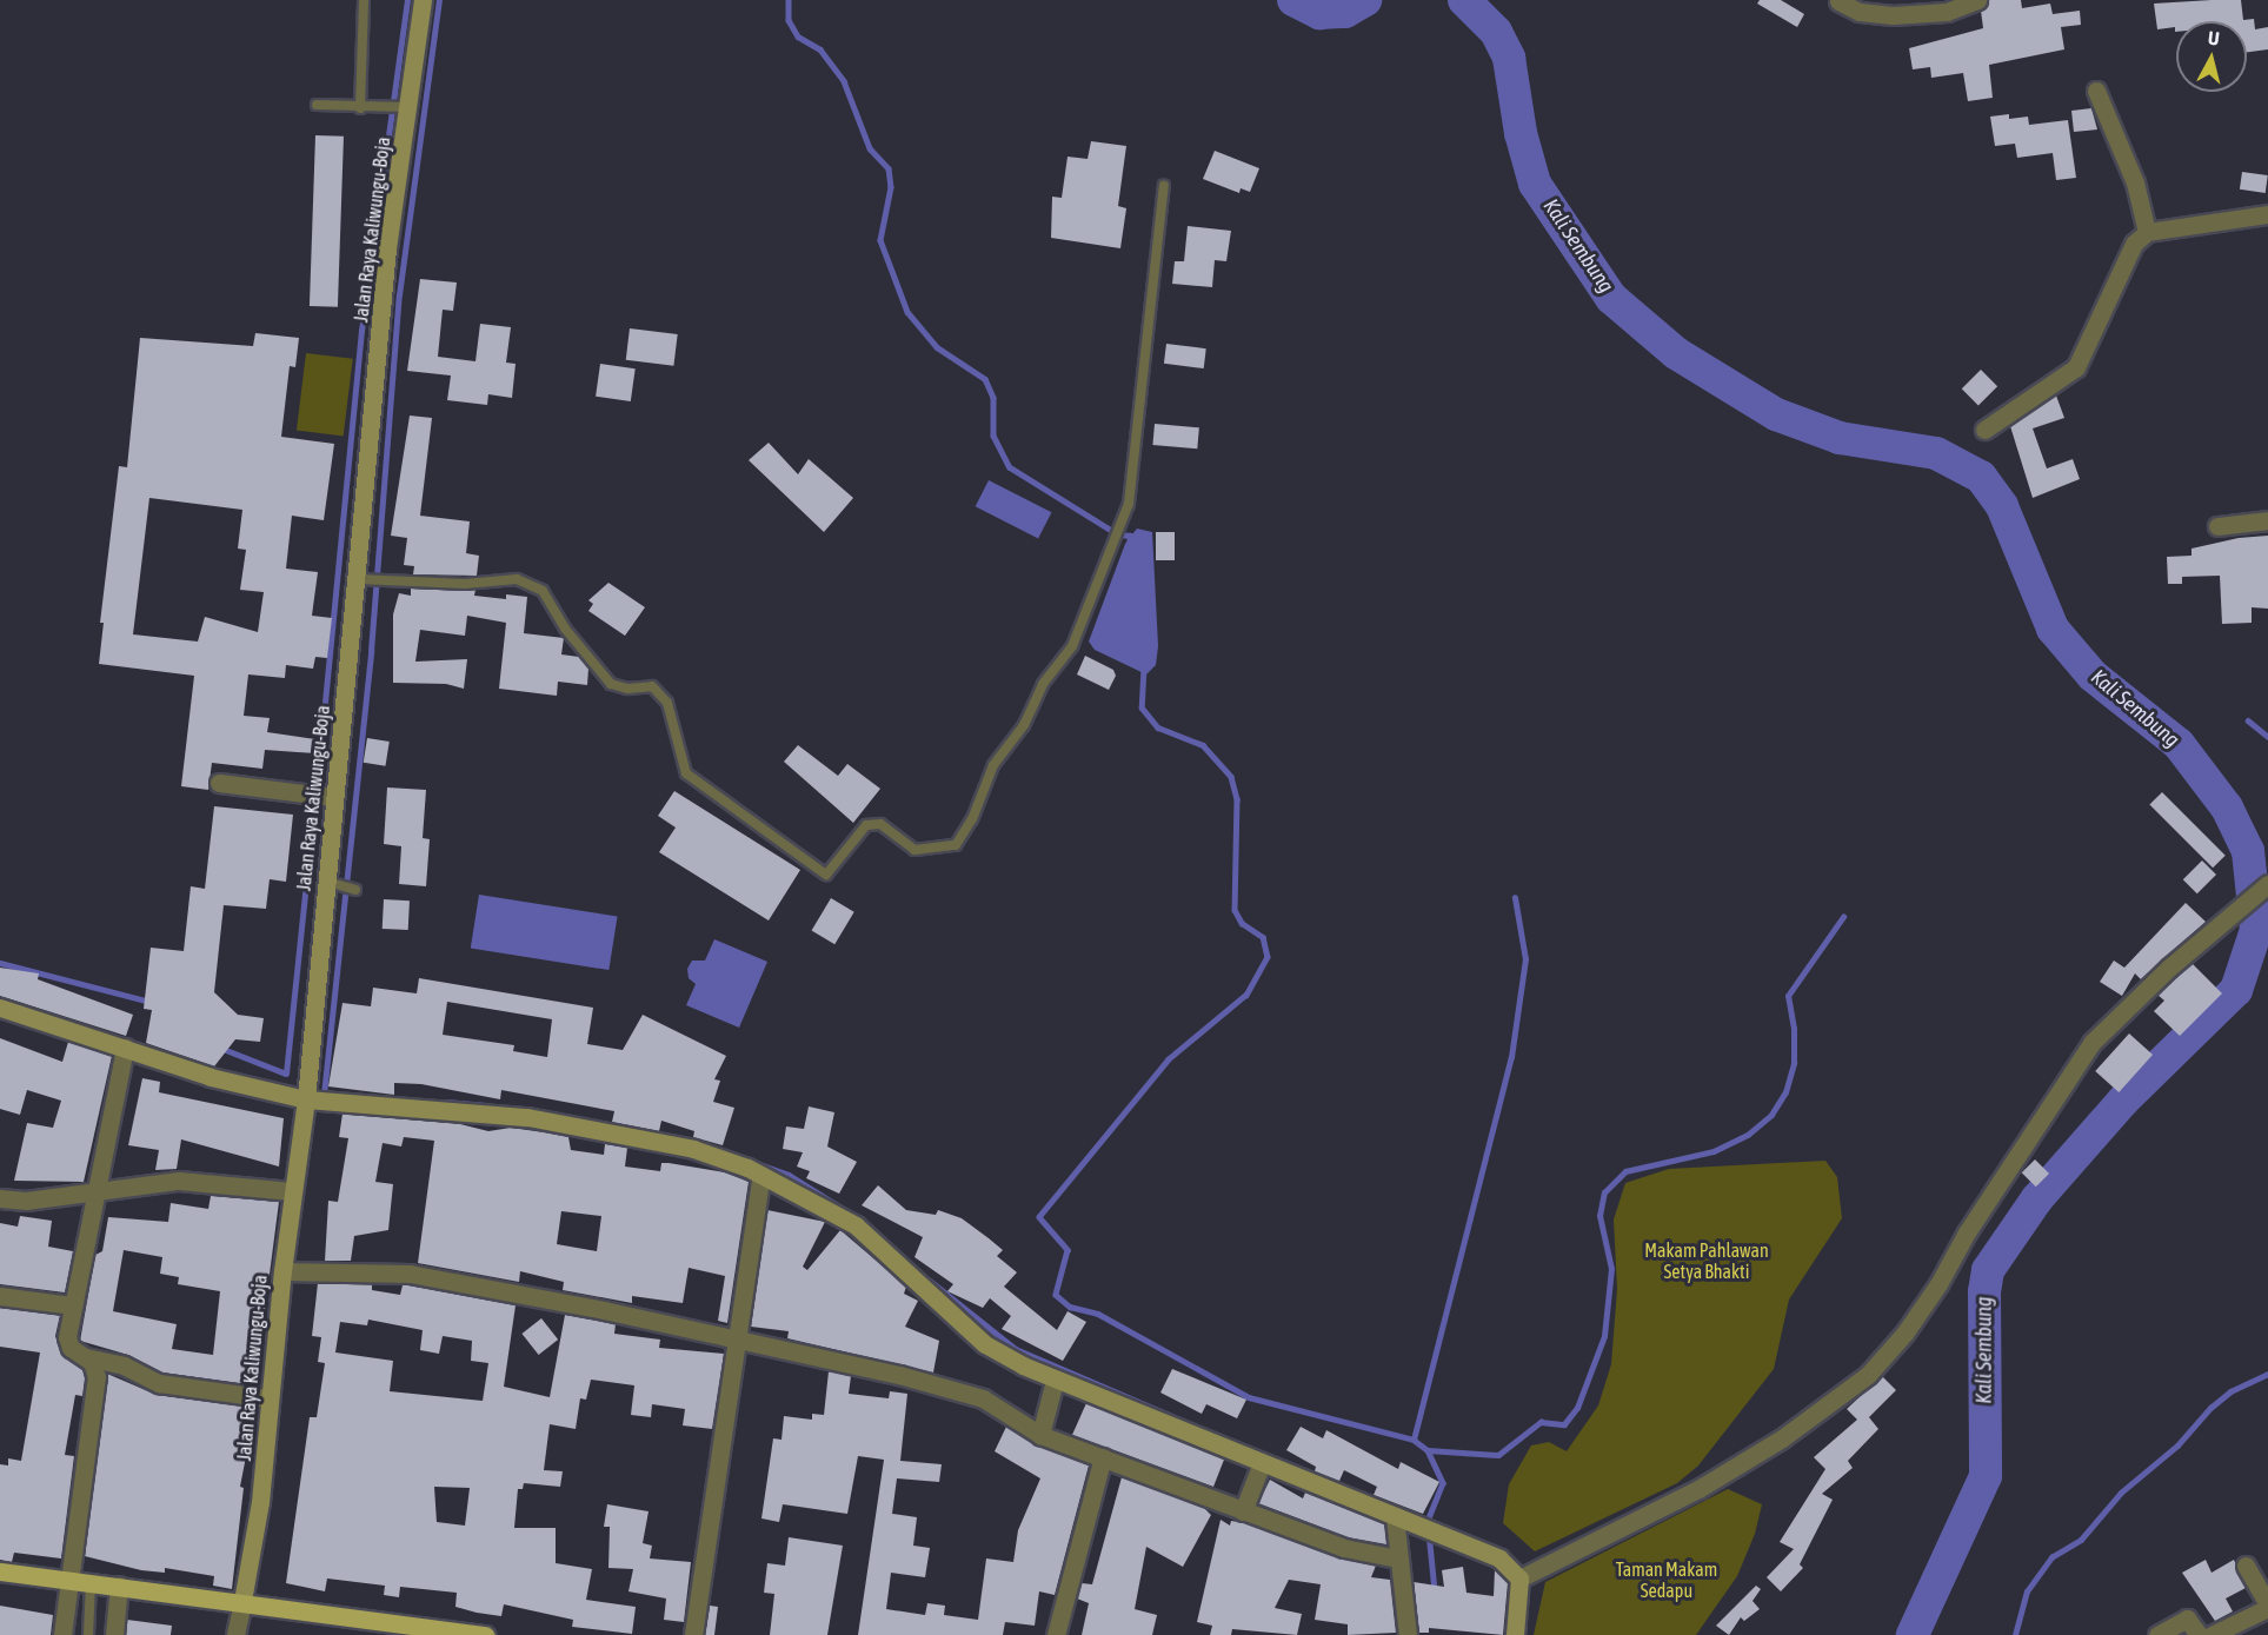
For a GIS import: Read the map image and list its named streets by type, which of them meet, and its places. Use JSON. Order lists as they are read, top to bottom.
{
  "streets": {
    "street": ["Jalan Raya Kaliwungu-Boja"]
  },
  "water": ["Kali Sembung"],
  "parks": ["Makam Pahlawan Setya Bhakti", "Taman Makam Sedapu"],
  "north": "top"
}
